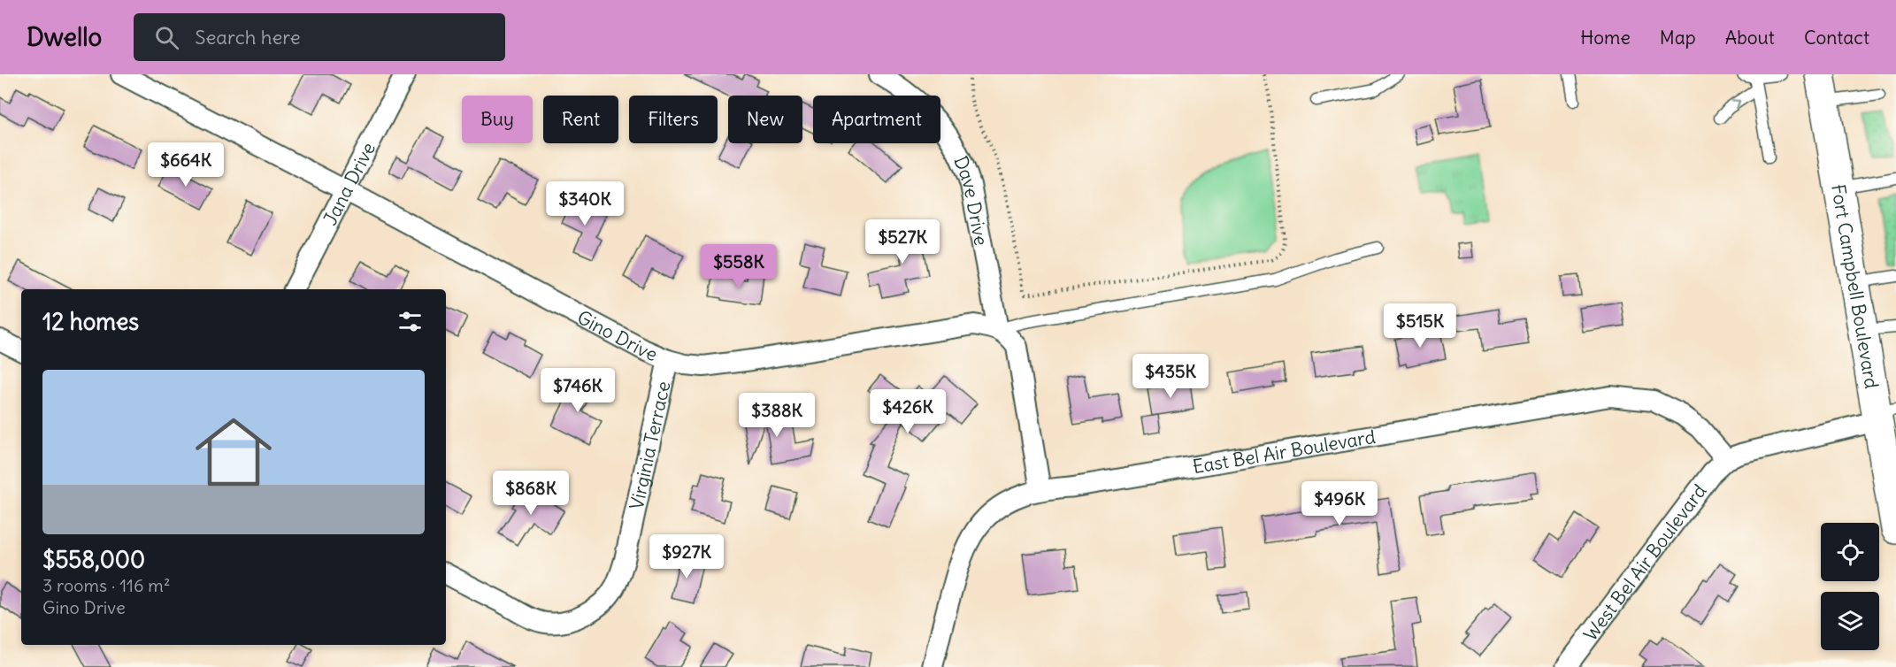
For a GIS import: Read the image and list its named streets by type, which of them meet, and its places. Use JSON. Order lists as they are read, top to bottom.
{
  "streets": {
    "highway": ["Fort Campbell Boulevard"],
    "street": [
      "Jana Drive",
      "Dave Drive",
      "Gino Drive",
      "Virginia Terrace",
      "East Bel Air Boulevard",
      "West Bel Air Boulevard"
    ]
  },
  "crossings": [
    ["Jana Drive", "Gino Drive"],
    ["Dave Drive", "Gino Drive"],
    ["Gino Drive", "Virginia Terrace"],
    ["East Bel Air Boulevard", "West Bel Air Boulevard"]
  ],
  "page": {
    "header": "Dwello",
    "search": "Search here",
    "nav": [
      "Home",
      "Map",
      "About",
      "Contact"
    ],
    "chip": [
      "Buy",
      "Rent",
      "Filters",
      "New",
      "Apartment"
    ],
    "price": [
      "$664K",
      "$340K",
      "$527K",
      "$558K",
      "$515K",
      "$435K",
      "$746K",
      "$426K",
      "$388K",
      "$868K",
      "$496K",
      "$927K"
    ],
    "heading": "12 homes",
    "list": [
      {
        "name": "$558,000",
        "note": "3 rooms · 116 m² · Gino Drive"
      }
    ]
  }
}
